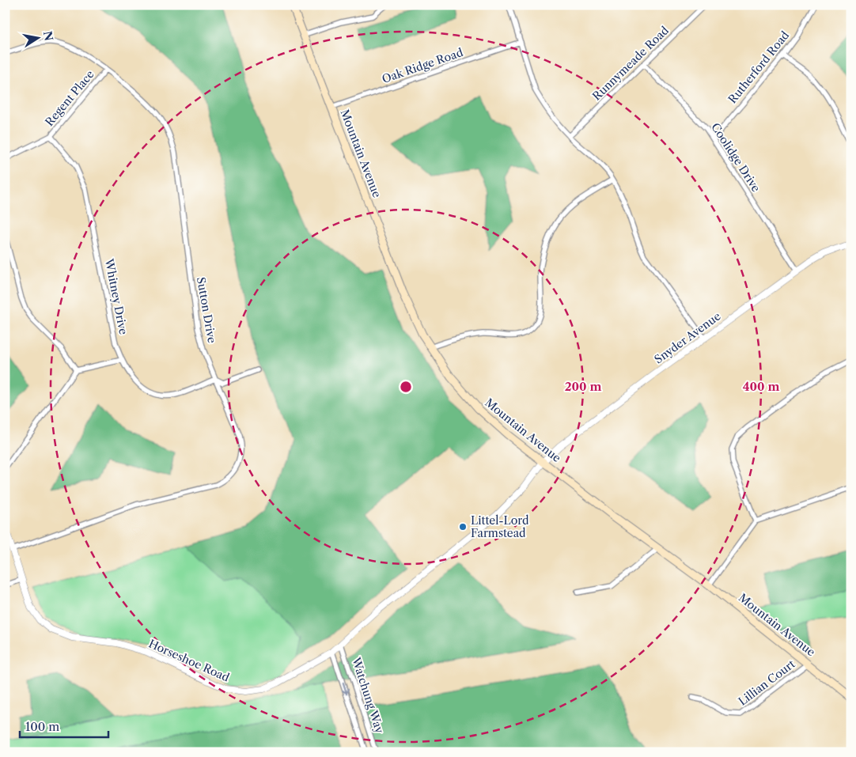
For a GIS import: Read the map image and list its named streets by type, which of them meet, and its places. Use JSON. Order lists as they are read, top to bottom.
{
  "streets": {
    "main road": ["Mountain Avenue"],
    "street": [
      "Runnymeade Road",
      "Oak Ridge Road",
      "Rutherford Road",
      "Regent Place",
      "Coolidge Drive",
      "Whitney Drive",
      "Sutton Drive",
      "Snyder Avenue",
      "Horseshoe Road",
      "Lillian Court",
      "Watchung Way"
    ]
  },
  "crossings": [
    ["Runnymeade Road", "Coolidge Drive"],
    ["Oak Ridge Road", "Mountain Avenue"],
    ["Rutherford Road", "Coolidge Drive"],
    ["Regent Place", "Whitney Drive"],
    ["Regent Place", "Sutton Drive"],
    ["Mountain Avenue", "Snyder Avenue"],
    ["Mountain Avenue", "Horseshoe Road"],
    ["Mountain Avenue", "Lillian Court"],
    ["Coolidge Drive", "Snyder Avenue"],
    ["Whitney Drive", "Sutton Drive"],
    ["Sutton Drive", "Horseshoe Road"],
    ["Snyder Avenue", "Horseshoe Road"],
    ["Horseshoe Road", "Watchung Way"]
  ],
  "places": ["Littel-Lord Farmstead"],
  "scale_bar": "100 m",
  "north": "right",
  "rings": ["200 m", "400 m"]
}
